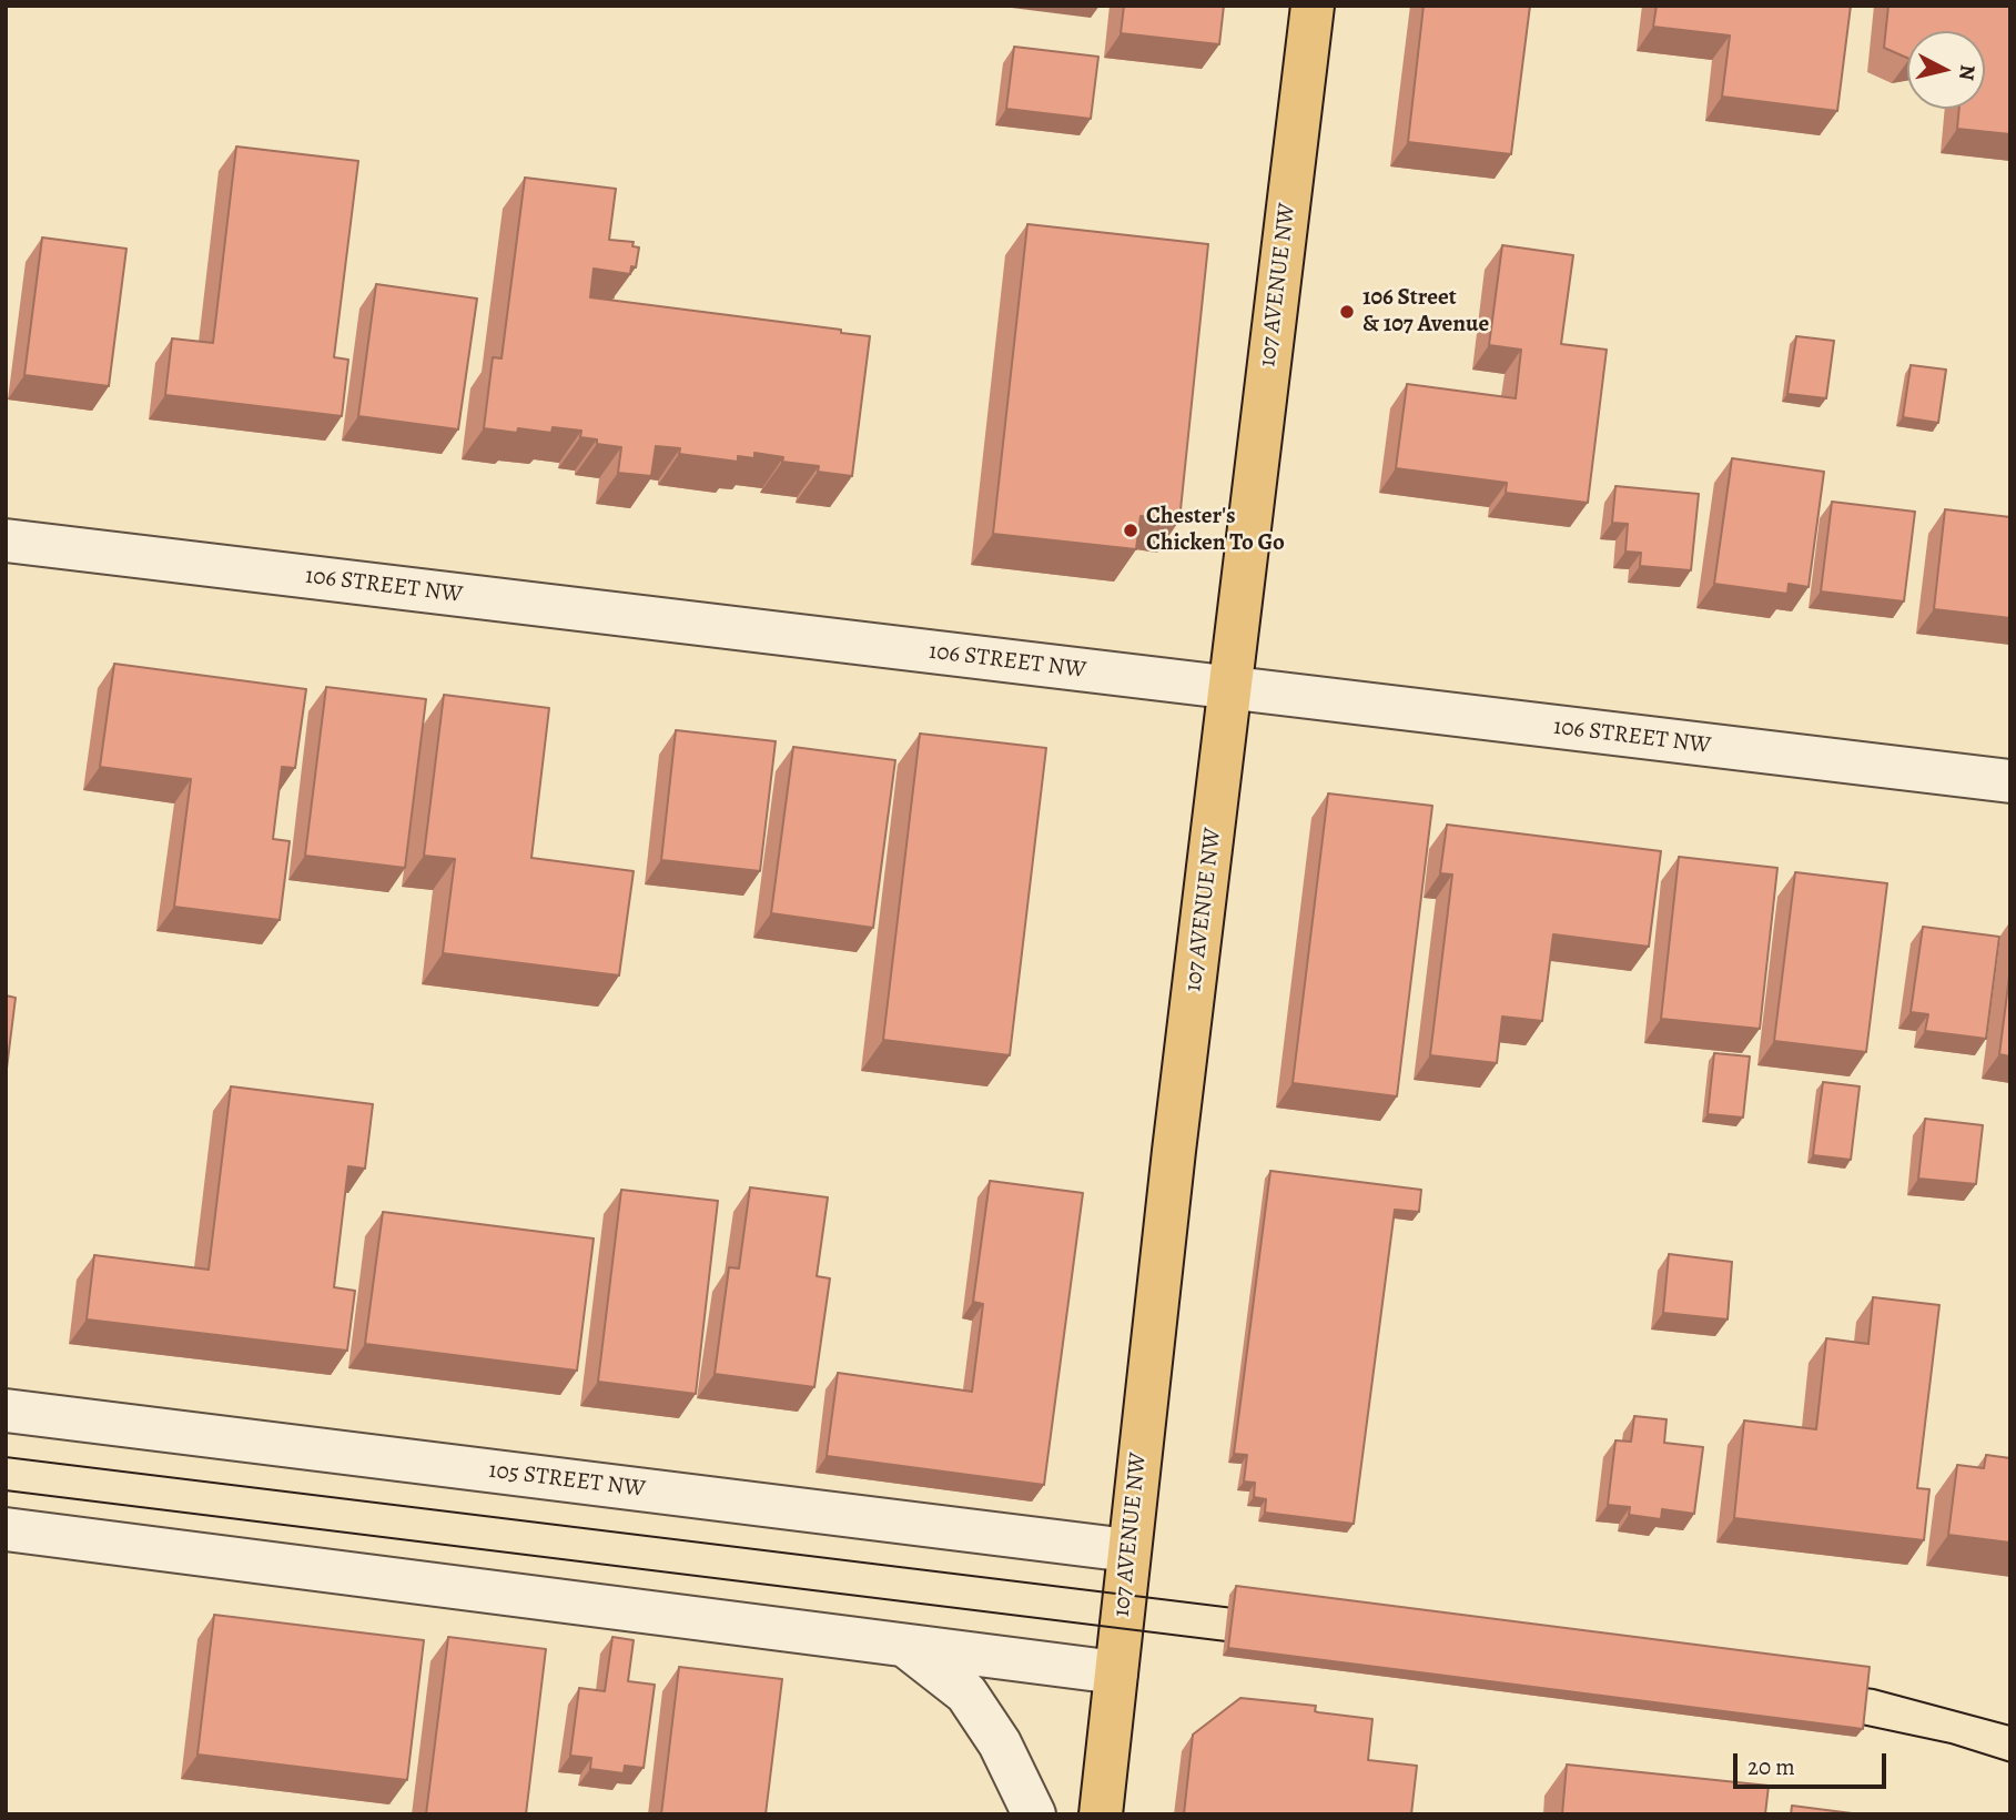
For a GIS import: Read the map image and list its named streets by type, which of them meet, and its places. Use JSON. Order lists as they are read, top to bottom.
{
  "streets": {
    "main road": ["107 AVENUE NW"],
    "street": ["106 STREET NW", "105 STREET NW"]
  },
  "crossings": [
    ["107 AVENUE NW", "106 STREET NW"],
    ["107 AVENUE NW", "105 STREET NW"]
  ],
  "places": ["106 Street & 107 Avenue", "Chester's Chicken To Go"],
  "scale_bar": "20 m",
  "north": "right"
}
